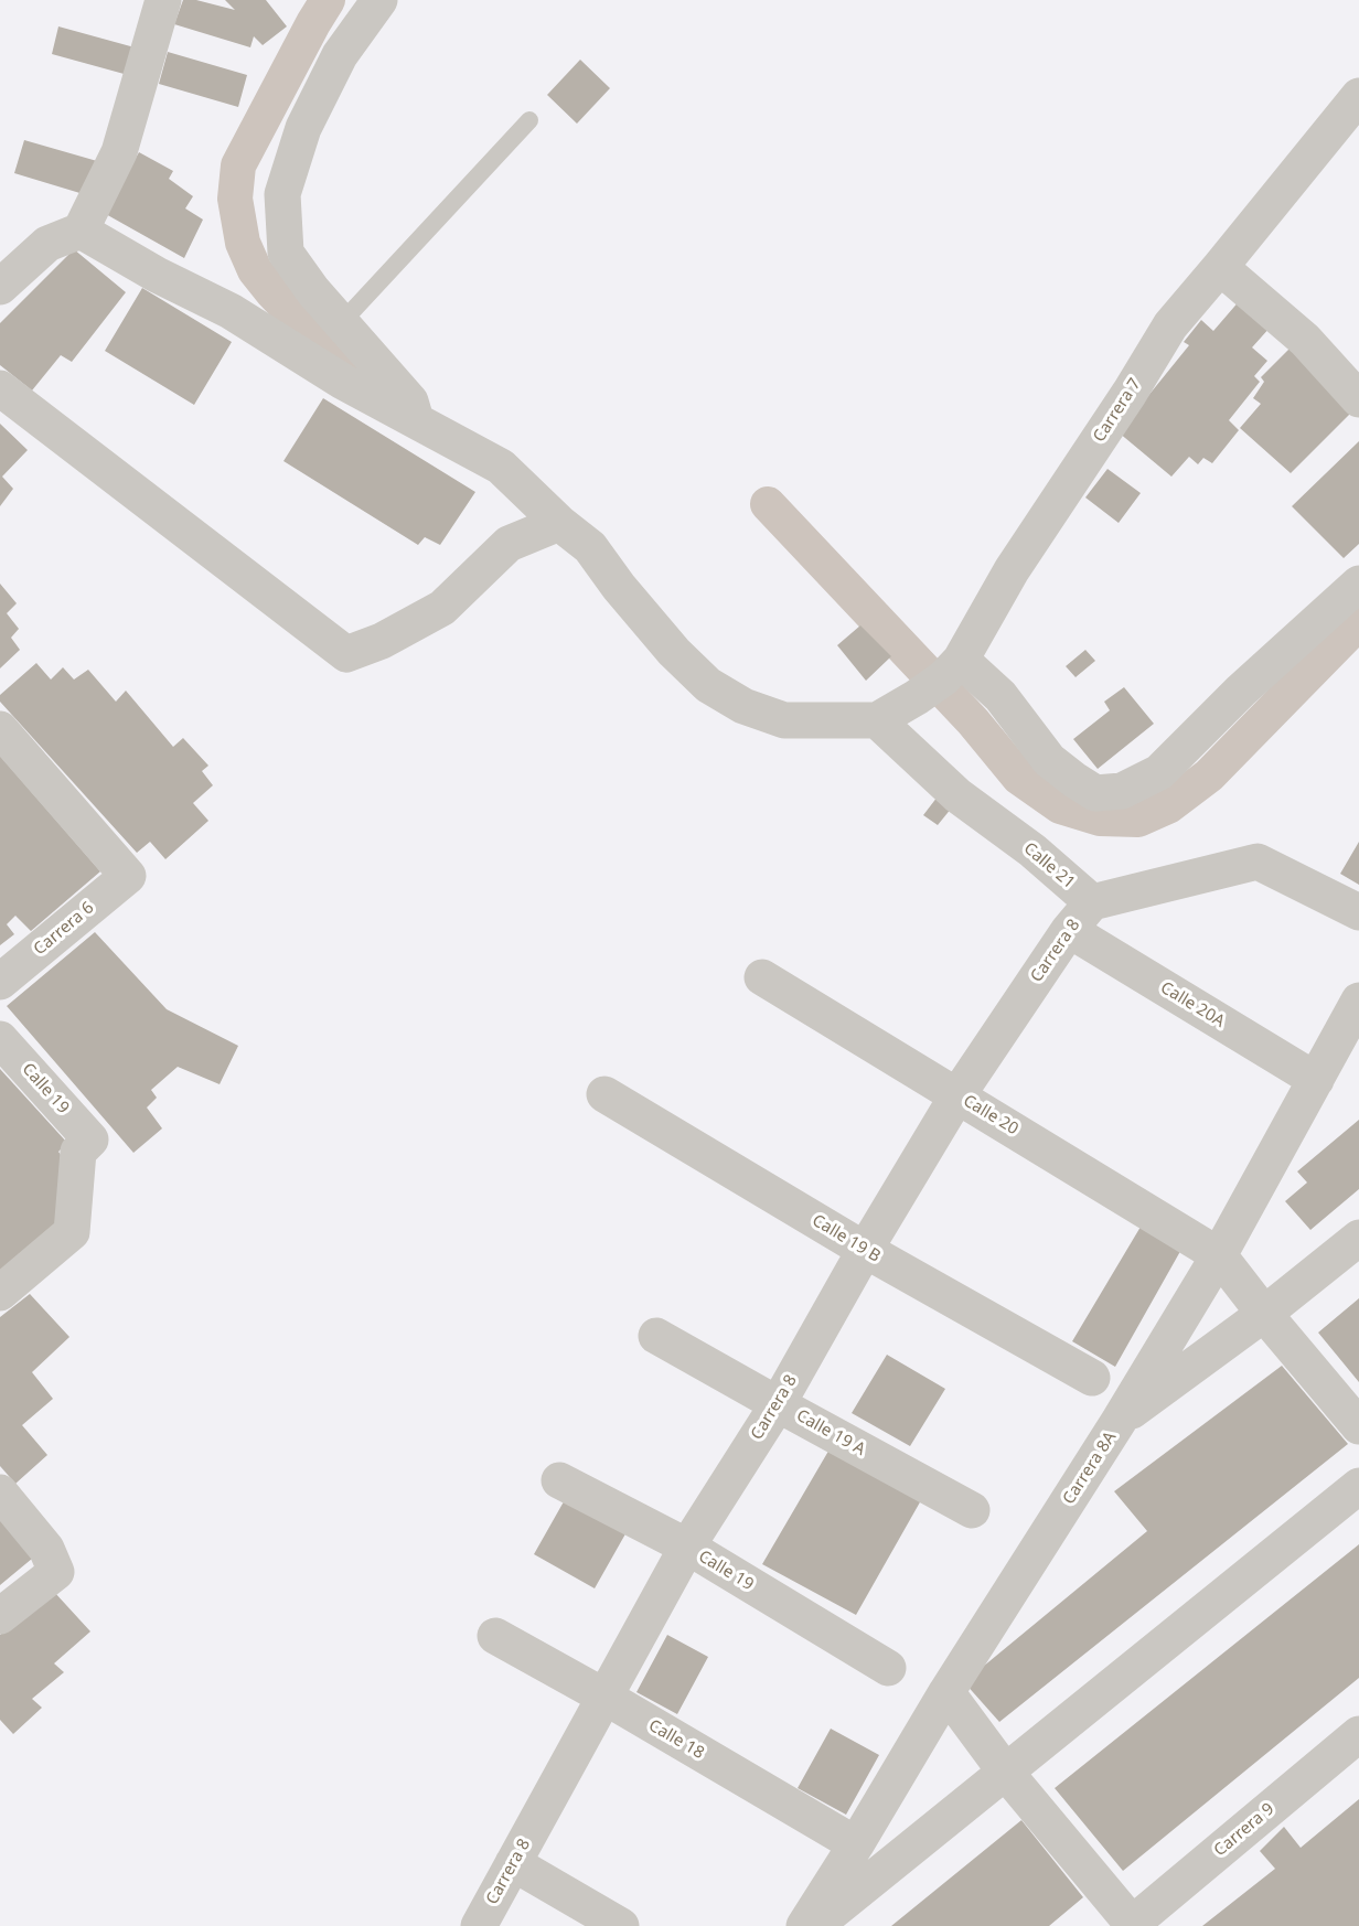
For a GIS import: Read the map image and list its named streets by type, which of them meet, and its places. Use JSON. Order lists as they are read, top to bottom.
{
  "streets": {
    "street": [
      "Carrera 7",
      "Calle 21",
      "Carrera 6",
      "Carrera 8",
      "Calle 20A",
      "Calle 19",
      "Calle 20",
      "Calle 19 B",
      "Calle 19 A",
      "Carrera 8A",
      "Calle 18",
      "Carrera 9"
    ]
  },
  "crossings": [
    ["Calle 21", "Carrera 8"],
    ["Carrera 8", "Calle 20A"],
    ["Carrera 8", "Calle 19"],
    ["Carrera 8", "Calle 20"],
    ["Carrera 8", "Calle 19 B"],
    ["Carrera 8", "Calle 19 A"],
    ["Carrera 8", "Calle 18"],
    ["Calle 20A", "Carrera 8A"],
    ["Calle 20", "Carrera 8A"],
    ["Carrera 8A", "Calle 18"]
  ]
}
